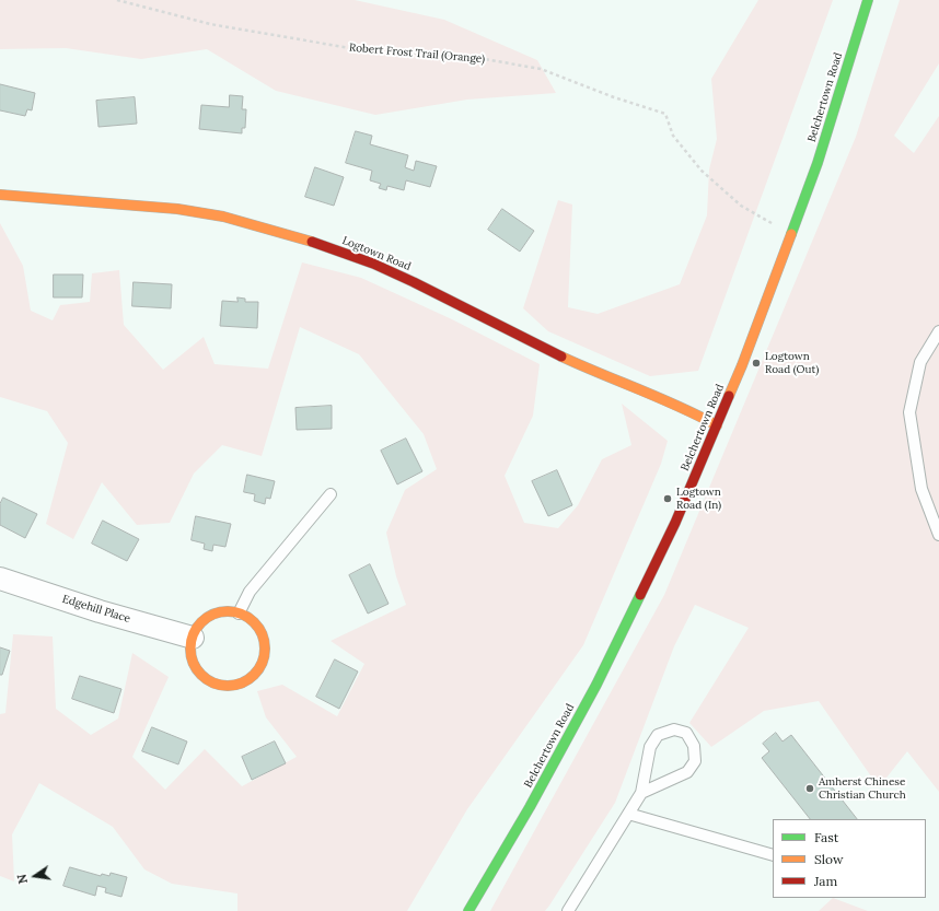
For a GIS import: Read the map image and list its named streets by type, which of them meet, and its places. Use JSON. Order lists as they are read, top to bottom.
{
  "streets": {
    "main road": ["Belchertown Road", "Logtown Road"],
    "street": ["Edgehill Place"],
    "path": ["Robert Frost Trail (Orange)"]
  },
  "crossings": [
    ["Robert Frost Trail (Orange)", "Belchertown Road"],
    ["Belchertown Road", "Logtown Road"]
  ],
  "places": ["Logtown Road (Out)", "Logtown Road (In)", "Amherst Chinese Christian Church"],
  "legend": ["Fast", "Slow", "Jam"],
  "north": "left"
}
